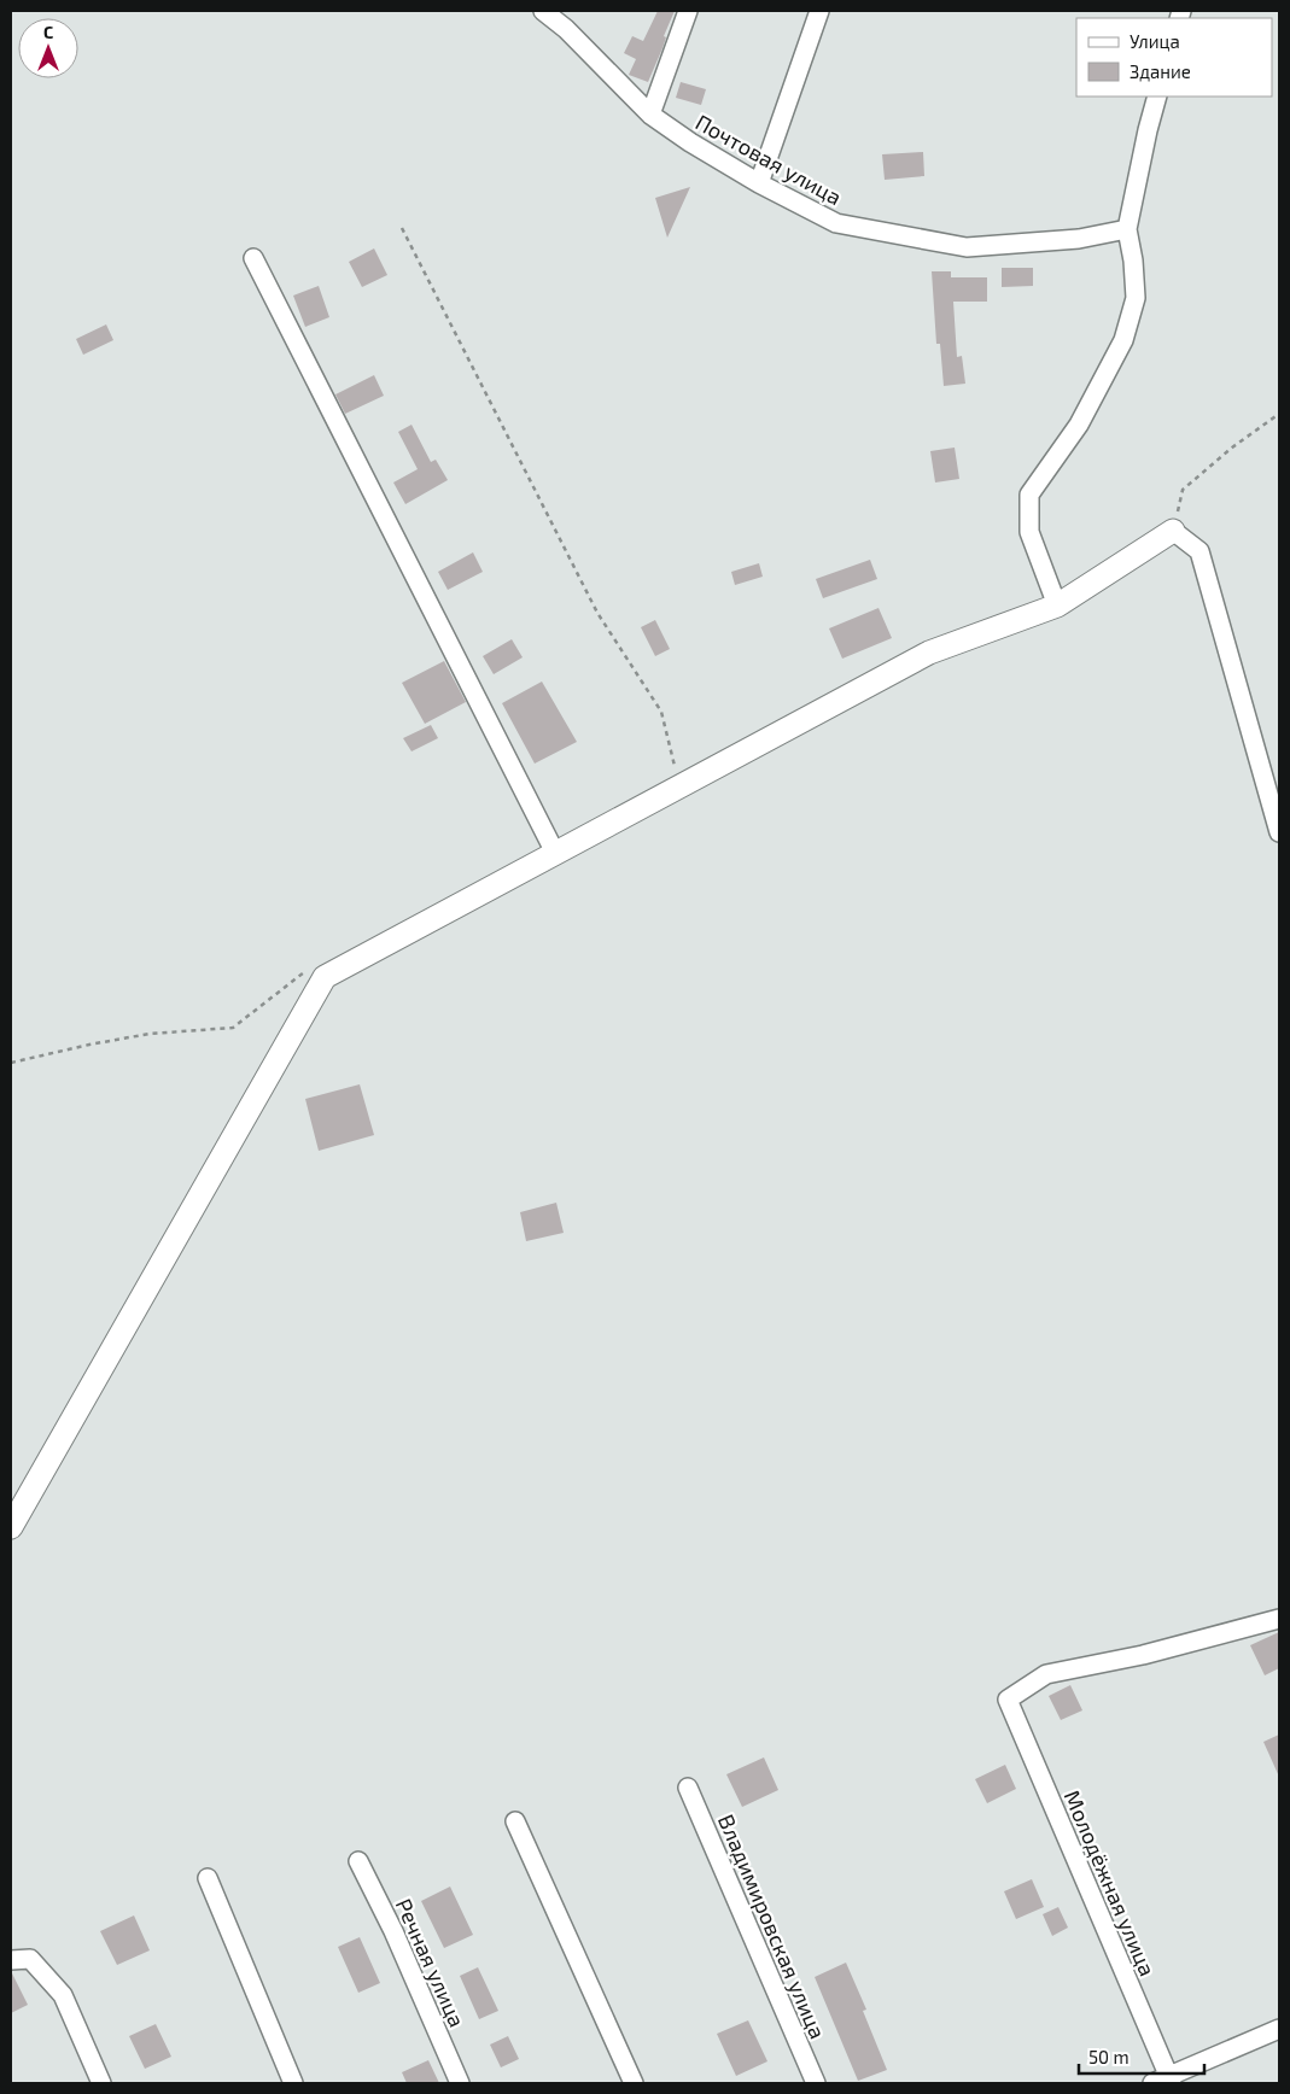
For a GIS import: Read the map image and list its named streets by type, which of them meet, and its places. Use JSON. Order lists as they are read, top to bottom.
{
  "streets": {
    "street": [
      "Почтовая улица",
      "Молодёжная улица",
      "Владимировская улица",
      "Речная улица"
    ]
  },
  "legend": ["Улица", "Здание"],
  "scale_bar": "50 m",
  "north": "top"
}
